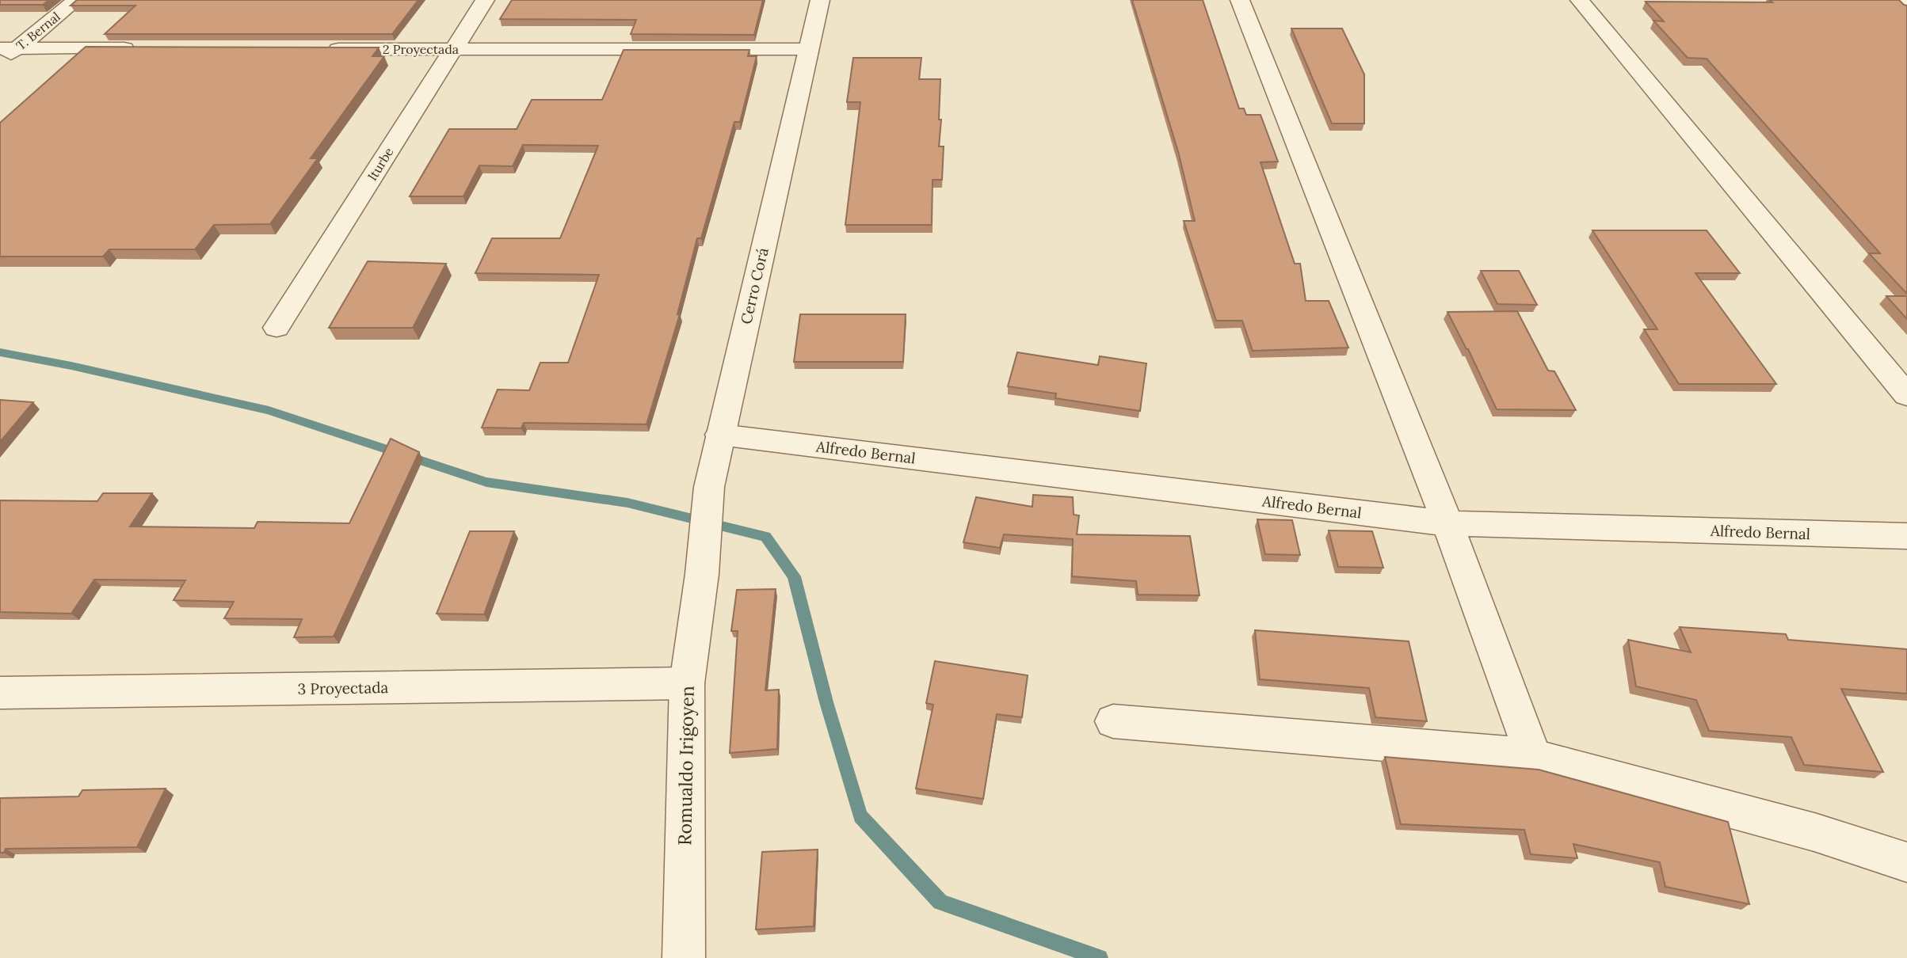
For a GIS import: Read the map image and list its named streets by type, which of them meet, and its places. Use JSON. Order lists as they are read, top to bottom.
{
  "streets": {
    "street": [
      "T. Bernal",
      "2 Proyectada",
      "Iturbe",
      "Cerro Corá",
      "Alfredo Bernal",
      "3 Proyectada",
      "Romualdo Irigoyen"
    ]
  },
  "crossings": [
    ["2 Proyectada", "Iturbe"],
    ["2 Proyectada", "Cerro Corá"],
    ["Cerro Corá", "Alfredo Bernal"],
    ["Cerro Corá", "Romualdo Irigoyen"],
    ["3 Proyectada", "Romualdo Irigoyen"]
  ]
}
